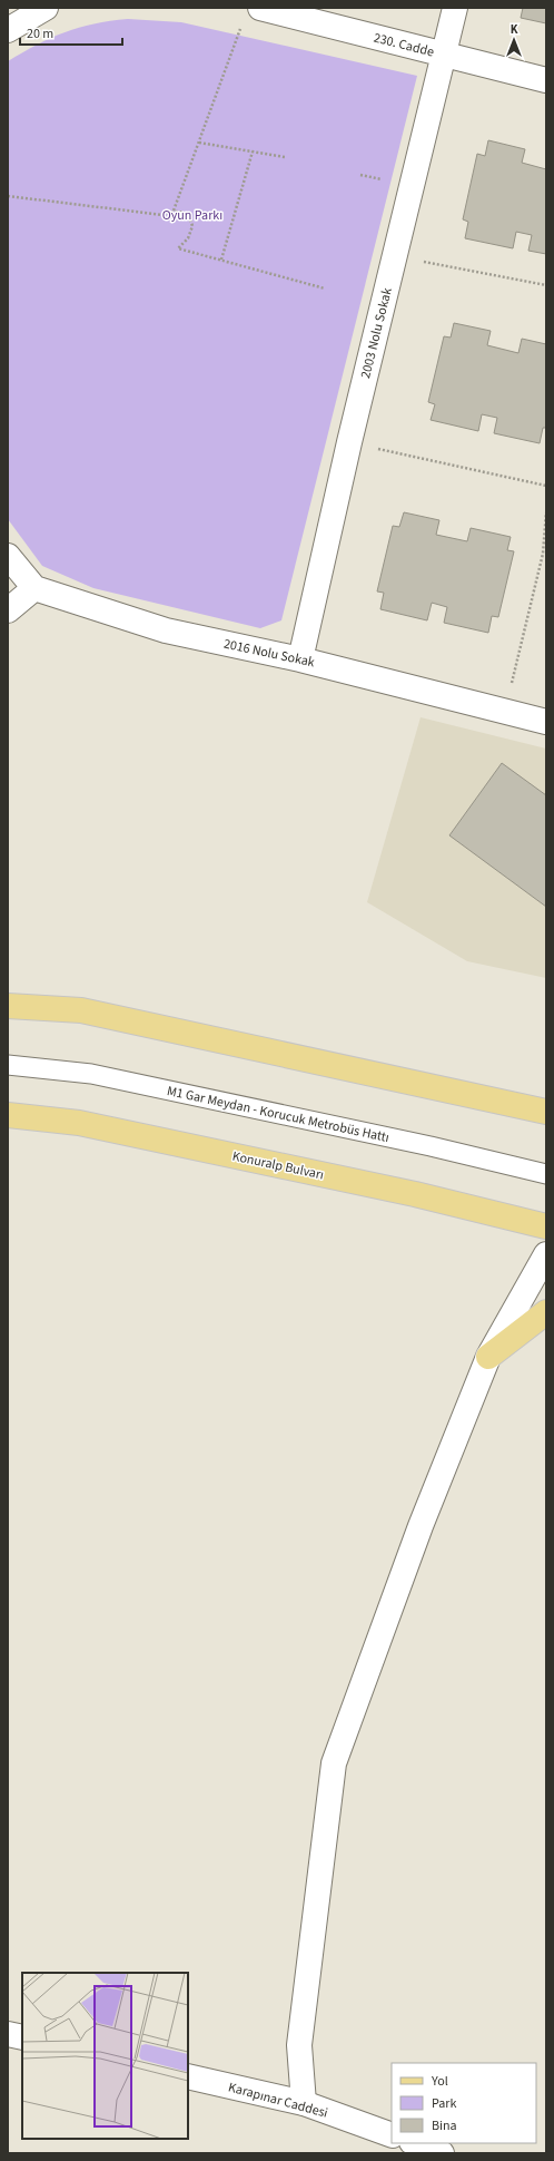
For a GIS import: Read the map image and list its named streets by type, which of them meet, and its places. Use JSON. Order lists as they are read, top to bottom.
{
  "streets": {
    "main road": ["Konuralp Bulvarı"],
    "street": [
      "230. Cadde",
      "2003 Nolu Sokak",
      "2016 Nolu Sokak",
      "Karapınar Caddesi"
    ],
    "lane": ["M1 Gar Meydan - Korucuk Metrobüs Hattı"]
  },
  "crossings": [
    ["230. Cadde", "2003 Nolu Sokak"],
    ["2003 Nolu Sokak", "2016 Nolu Sokak"]
  ],
  "parks": ["Oyun Parkı"],
  "legend": ["Yol", "Park", "Bina"],
  "scale_bar": "20 m",
  "north": "top"
}
